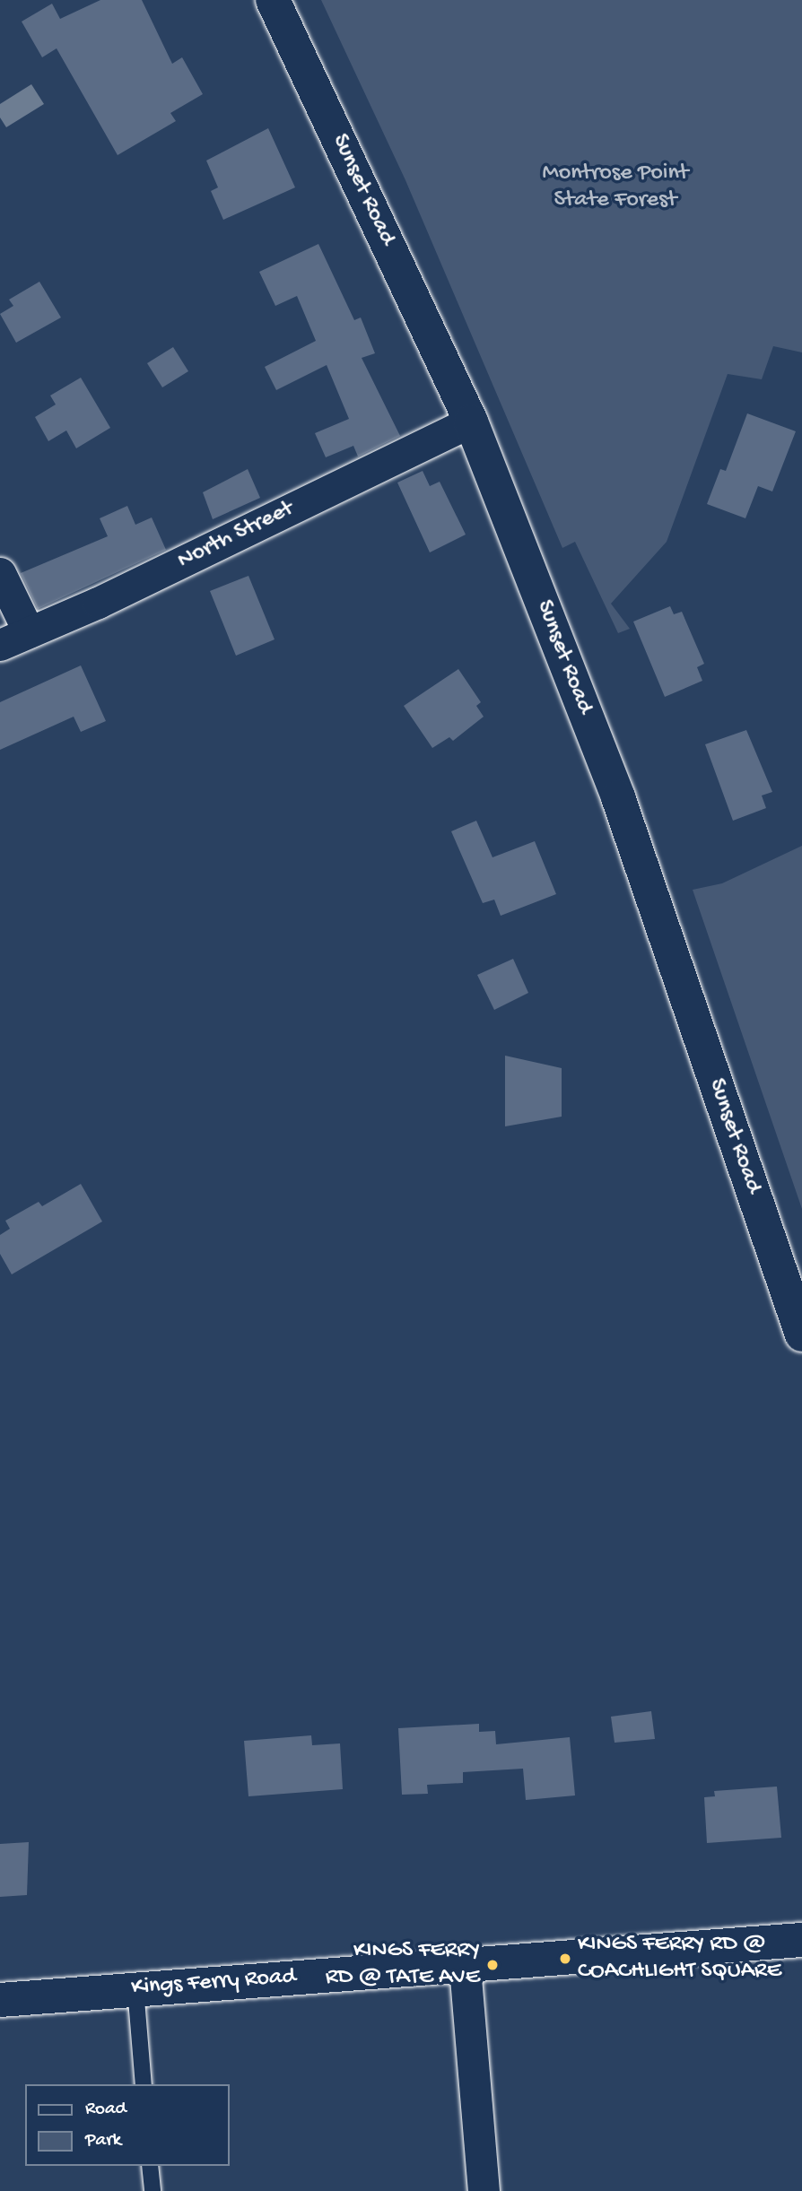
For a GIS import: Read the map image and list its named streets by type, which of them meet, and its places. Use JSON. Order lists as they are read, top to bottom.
{
  "streets": {
    "street": ["Sunset Road", "North Street", "Kings Ferry Road"]
  },
  "crossings": [
    ["Sunset Road", "North Street"]
  ],
  "parks": ["Montrose Point State Forest"],
  "places": ["KINGS FERRY RD @ COACHLIGHT SQUARE", "KINGS FERRY RD @ TATE AVE"],
  "legend": ["Road", "Park"]
}
